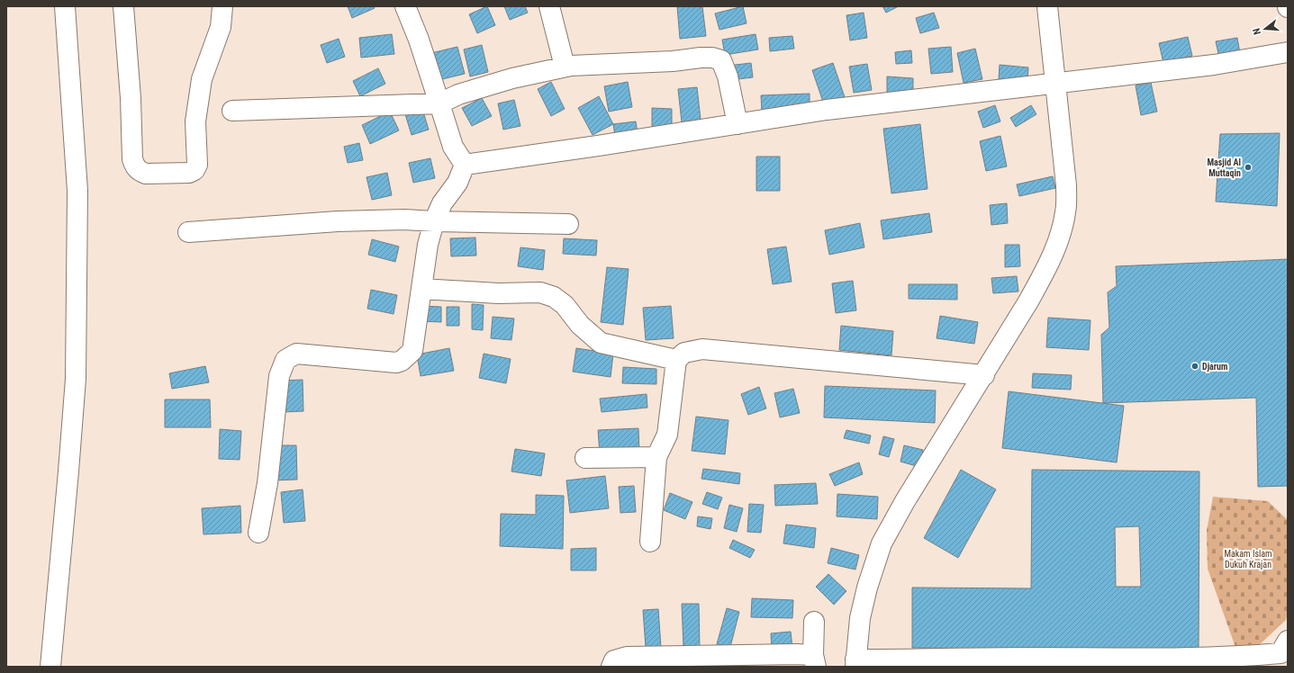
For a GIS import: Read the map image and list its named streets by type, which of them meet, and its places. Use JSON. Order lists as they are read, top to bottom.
{
  "parks": ["Makam Islam Dukuh Krajan"],
  "places": ["Masjid Al Muttaqin", "Djarum"],
  "north": "left"
}
